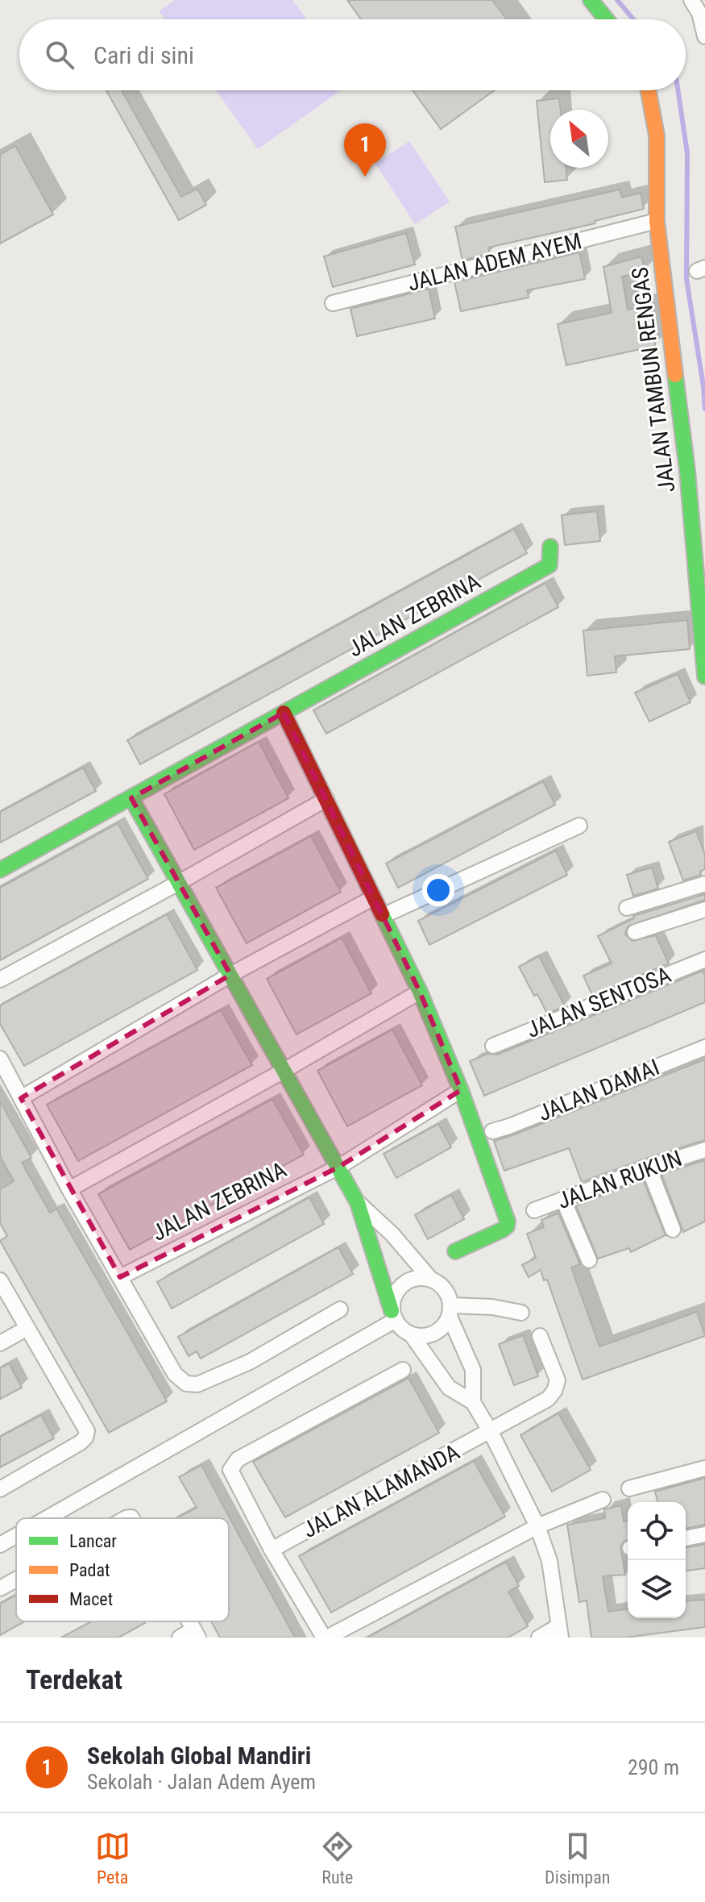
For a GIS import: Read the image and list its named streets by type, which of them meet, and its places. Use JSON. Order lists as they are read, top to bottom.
{
  "streets": {
    "street": [
      "JALAN ADEM AYEM",
      "JALAN TAMBUN RENGAS",
      "JALAN ZEBRINA",
      "JALAN SENTOSA",
      "JALAN DAMAI",
      "JALAN RUKUN",
      "JALAN ALAMANDA"
    ]
  },
  "crossings": [
    ["JALAN ADEM AYEM", "JALAN TAMBUN RENGAS"]
  ],
  "legend": ["Lancar", "Padat", "Macet"],
  "north": "top left",
  "page": {
    "search": "Cari di sini",
    "pins": "1",
    "heading": "Terdekat",
    "list": [
      {
        "mark": "1",
        "name": "Sekolah Global Mandiri",
        "note": "Sekolah · Jalan Adem Ayem",
        "value": "290 m"
      }
    ],
    "nav": ["Peta", "Rute", "Disimpan"]
  }
}
